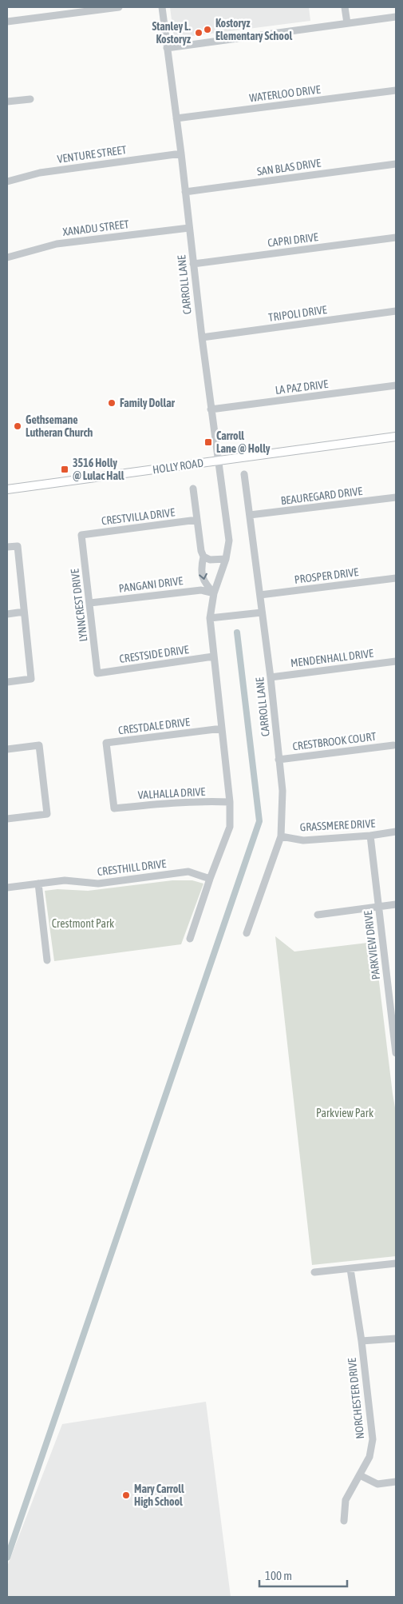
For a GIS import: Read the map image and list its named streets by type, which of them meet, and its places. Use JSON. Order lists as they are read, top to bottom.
{
  "streets": {
    "main road": ["HOLLY ROAD"],
    "street": [
      "WATERLOO DRIVE",
      "VENTURE STREET",
      "SAN BLAS DRIVE",
      "XANADU STREET",
      "CAPRI DRIVE",
      "CARROLL LANE",
      "TRIPOLI DRIVE",
      "LA PAZ DRIVE",
      "BEAUREGARD DRIVE",
      "CRESTVILLA DRIVE",
      "PROSPER DRIVE",
      "PANGANI DRIVE",
      "LYNNCREST DRIVE",
      "CRESTSIDE DRIVE",
      "MENDENHALL DRIVE",
      "CRESTDALE DRIVE",
      "CRESTBROOK COURT",
      "VALHALLA DRIVE",
      "GRASSMERE DRIVE",
      "CRESTHILL DRIVE",
      "PARKVIEW DRIVE",
      "NORCHESTER DRIVE"
    ]
  },
  "crossings": [
    ["WATERLOO DRIVE", "CARROLL LANE"],
    ["VENTURE STREET", "CARROLL LANE"],
    ["SAN BLAS DRIVE", "CARROLL LANE"],
    ["XANADU STREET", "CARROLL LANE"],
    ["CAPRI DRIVE", "CARROLL LANE"],
    ["CARROLL LANE", "TRIPOLI DRIVE"],
    ["CARROLL LANE", "LA PAZ DRIVE"],
    ["CARROLL LANE", "HOLLY ROAD"],
    ["CARROLL LANE", "BEAUREGARD DRIVE"],
    ["CARROLL LANE", "PROSPER DRIVE"],
    ["CARROLL LANE", "PANGANI DRIVE"],
    ["CARROLL LANE", "CRESTSIDE DRIVE"],
    ["CARROLL LANE", "MENDENHALL DRIVE"],
    ["CARROLL LANE", "CRESTDALE DRIVE"],
    ["CARROLL LANE", "CRESTBROOK COURT"],
    ["CARROLL LANE", "VALHALLA DRIVE"],
    ["CARROLL LANE", "GRASSMERE DRIVE"],
    ["CARROLL LANE", "CRESTHILL DRIVE"],
    ["CRESTVILLA DRIVE", "LYNNCREST DRIVE"],
    ["PANGANI DRIVE", "LYNNCREST DRIVE"],
    ["LYNNCREST DRIVE", "CRESTSIDE DRIVE"],
    ["CRESTDALE DRIVE", "VALHALLA DRIVE"],
    ["GRASSMERE DRIVE", "PARKVIEW DRIVE"]
  ],
  "parks": ["Crestmont Park", "Parkview Park"],
  "places": {
    "other": [
      "Kostoryz Elementary School",
      "Stanley L. Kostoryz",
      "Family Dollar",
      "Gethsemane Lutheran Church",
      "Mary Carroll High School"
    ],
    "transit": ["Carroll Lane @ Holly", "3516 Holly @ Lulac Hall"]
  },
  "scale_bar": "100 m"
}
